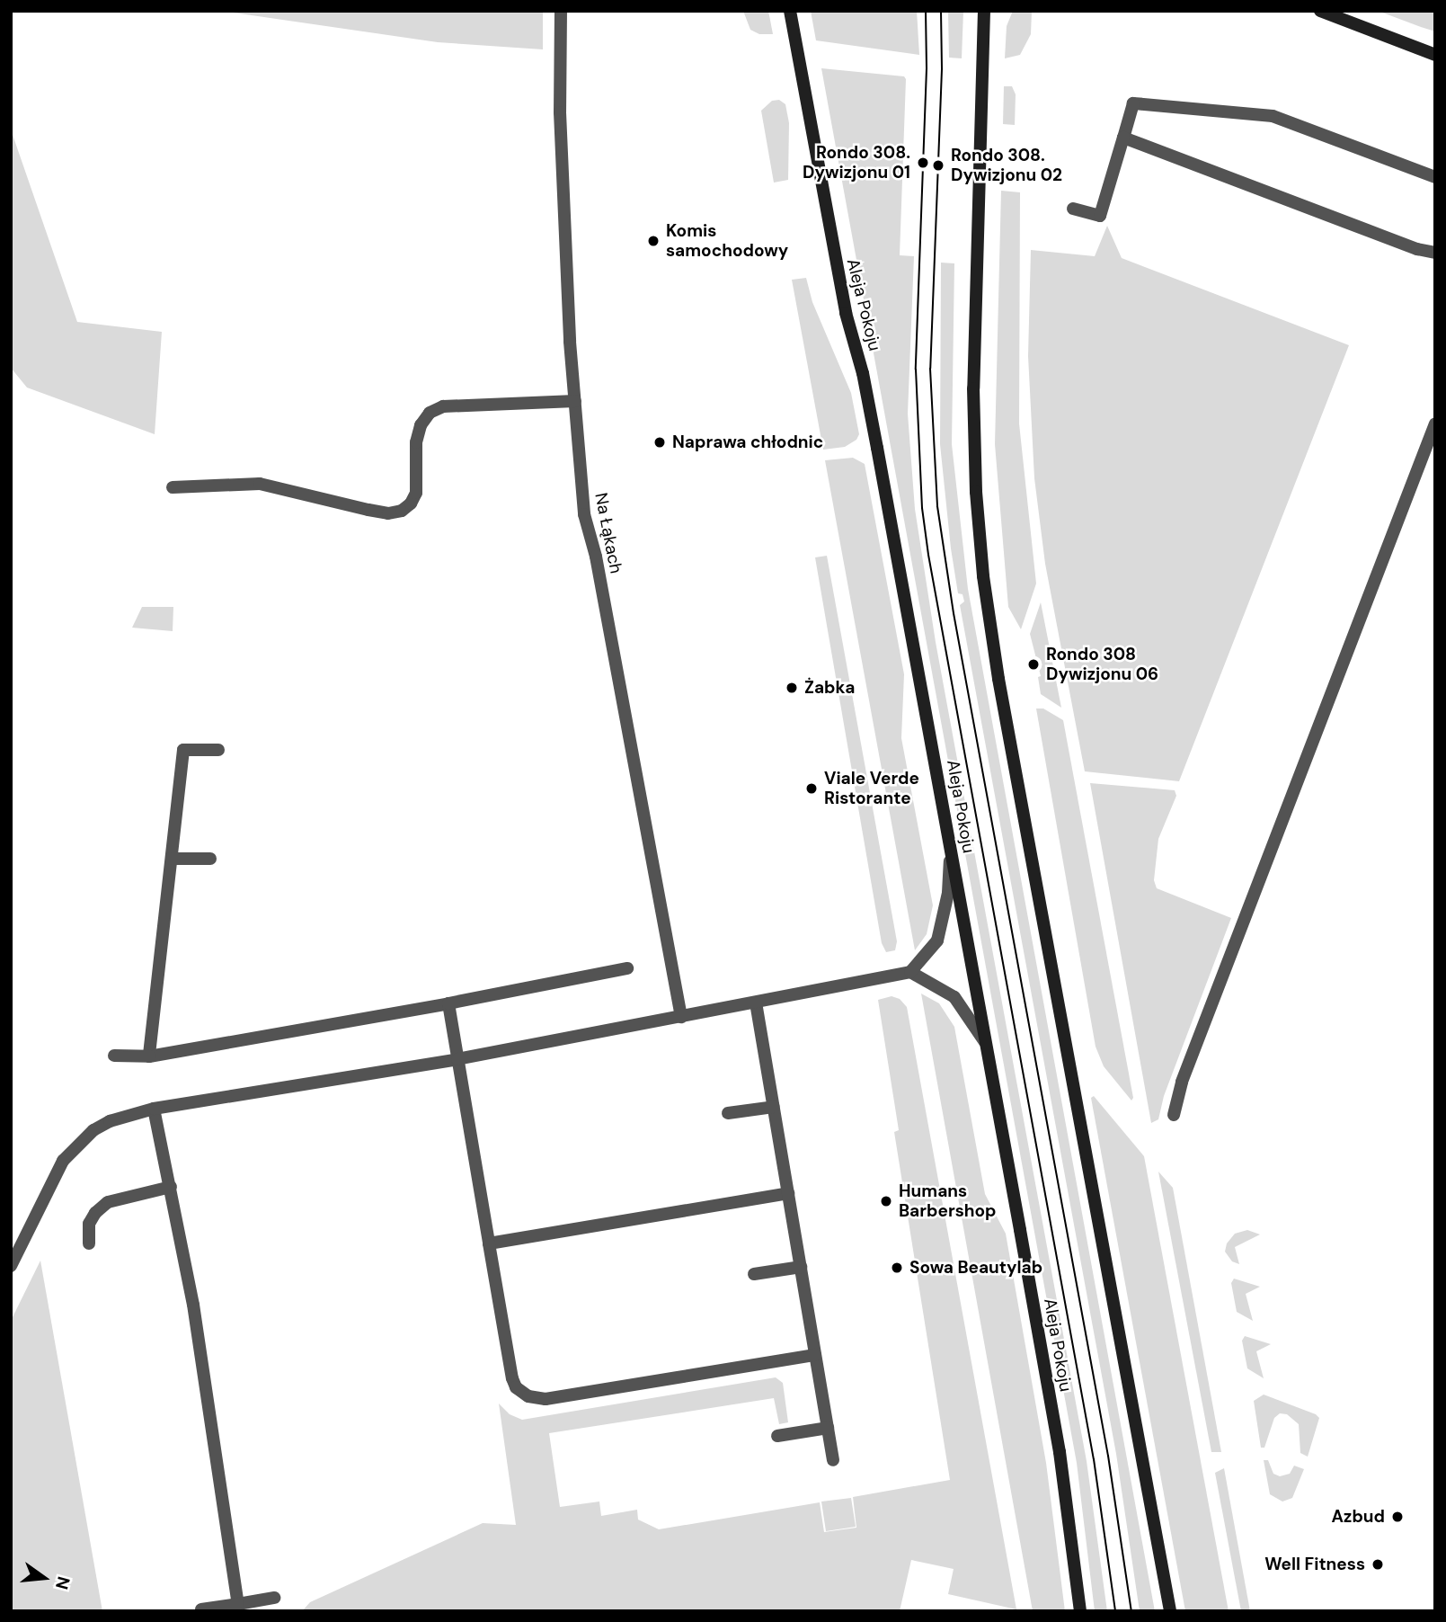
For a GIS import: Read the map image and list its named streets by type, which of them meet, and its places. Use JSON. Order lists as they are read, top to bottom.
{
  "streets": {
    "main road": ["Aleja Pokoju"],
    "street": ["Na Łąkach"]
  },
  "places": [
    "Rondo 308. Dywizjonu 01",
    "Rondo 308. Dywizjonu 02",
    "Komis samochodowy",
    "Naprawa chłodnic",
    "Rondo 308 Dywizjonu 06",
    "Żabka",
    "Viale Verde Ristorante",
    "Humans Barbershop",
    "Sowa Beautylab",
    "Azbud",
    "Well Fitness"
  ],
  "north": "right"
}
